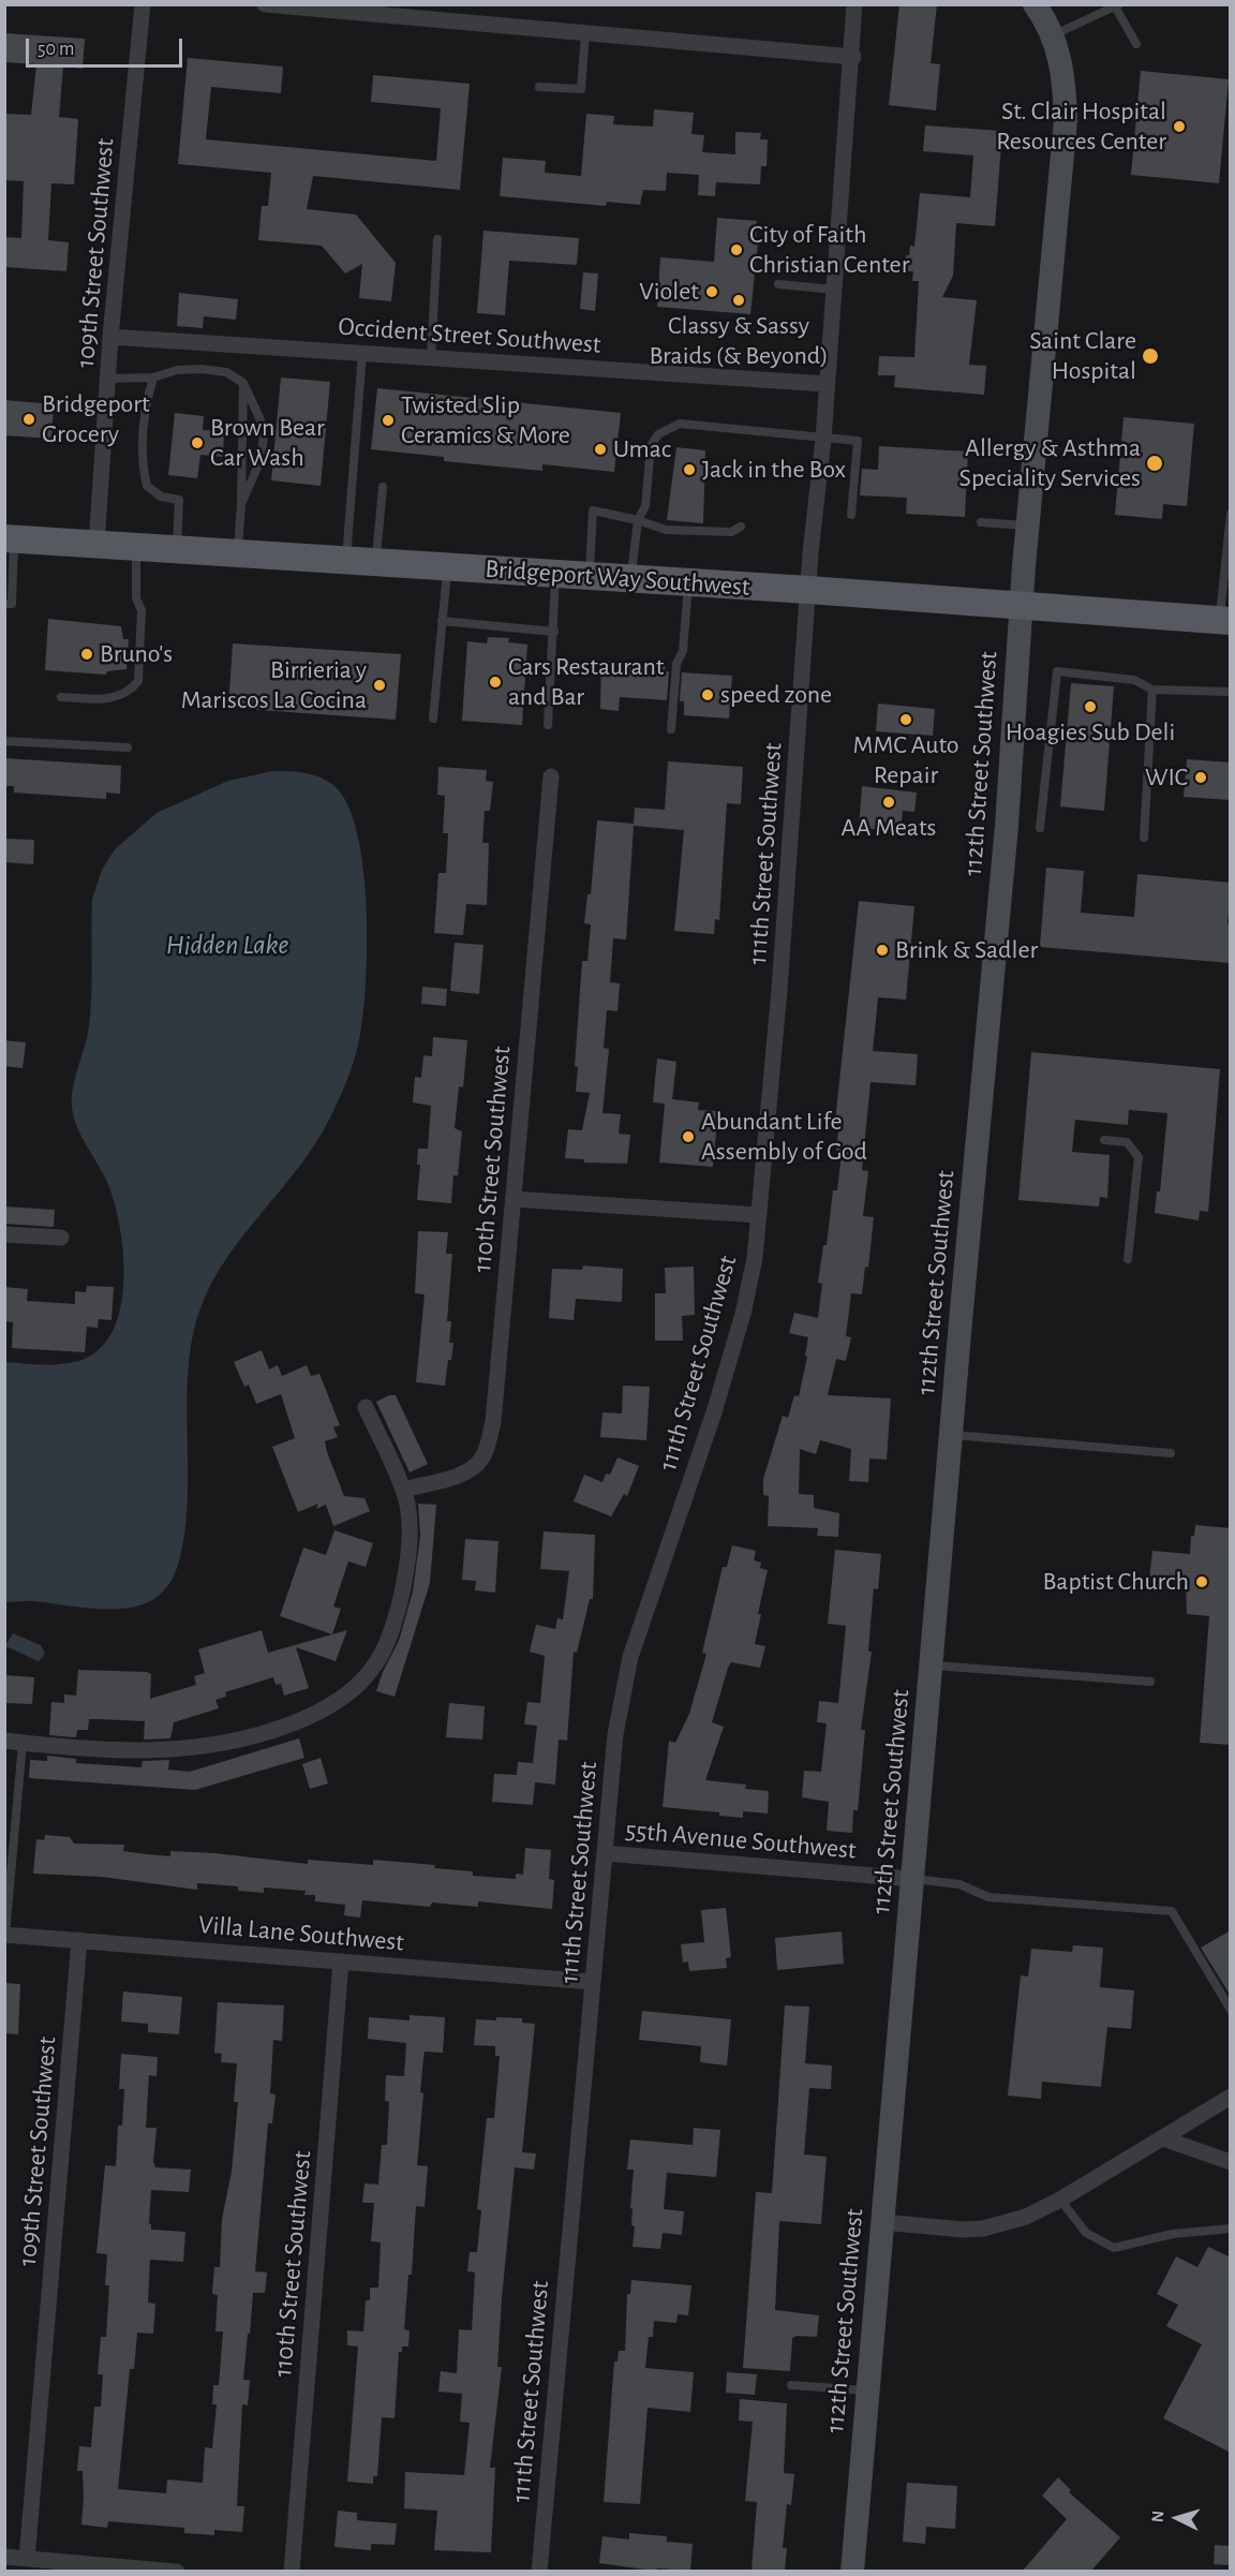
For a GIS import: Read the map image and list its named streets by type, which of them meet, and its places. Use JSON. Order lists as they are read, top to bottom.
{
  "streets": {
    "main road": ["Bridgeport Way Southwest"],
    "street": [
      "109th Street Southwest",
      "Occident Street Southwest",
      "112th Street Southwest",
      "111th Street Southwest",
      "110th Street Southwest",
      "55th Avenue Southwest",
      "Villa Lane Southwest"
    ]
  },
  "crossings": [
    ["109th Street Southwest", "Occident Street Southwest"],
    ["109th Street Southwest", "Bridgeport Way Southwest"],
    ["109th Street Southwest", "Villa Lane Southwest"],
    ["Occident Street Southwest", "111th Street Southwest"],
    ["Bridgeport Way Southwest", "112th Street Southwest"],
    ["Bridgeport Way Southwest", "111th Street Southwest"],
    ["112th Street Southwest", "55th Avenue Southwest"],
    ["111th Street Southwest", "55th Avenue Southwest"],
    ["111th Street Southwest", "Villa Lane Southwest"],
    ["110th Street Southwest", "Villa Lane Southwest"]
  ],
  "water": ["Hidden Lake"],
  "places": [
    "St. Clair Hospital Resources Center",
    "City of Faith Christian Center",
    "Violet",
    "Classy & Sassy Braids (& Beyond)",
    "Saint Clare Hospital",
    "Bridgeport Grocery",
    "Twisted Slip Ceramics & More",
    "Brown Bear Car Wash",
    "Umac",
    "Allergy & Asthma Speciality Services",
    "Jack in the Box",
    "Bruno's",
    "Cars Restaurant and Bar",
    "Birrieria y Mariscos La Cocina",
    "speed zone",
    "Hoagies Sub Deli",
    "MMC Auto Repair",
    "WIC",
    "AA Meats",
    "Brink & Sadler",
    "Abundant Life Assembly of God",
    "Baptist Church"
  ],
  "scale_bar": "50 m",
  "north": "left"
}
